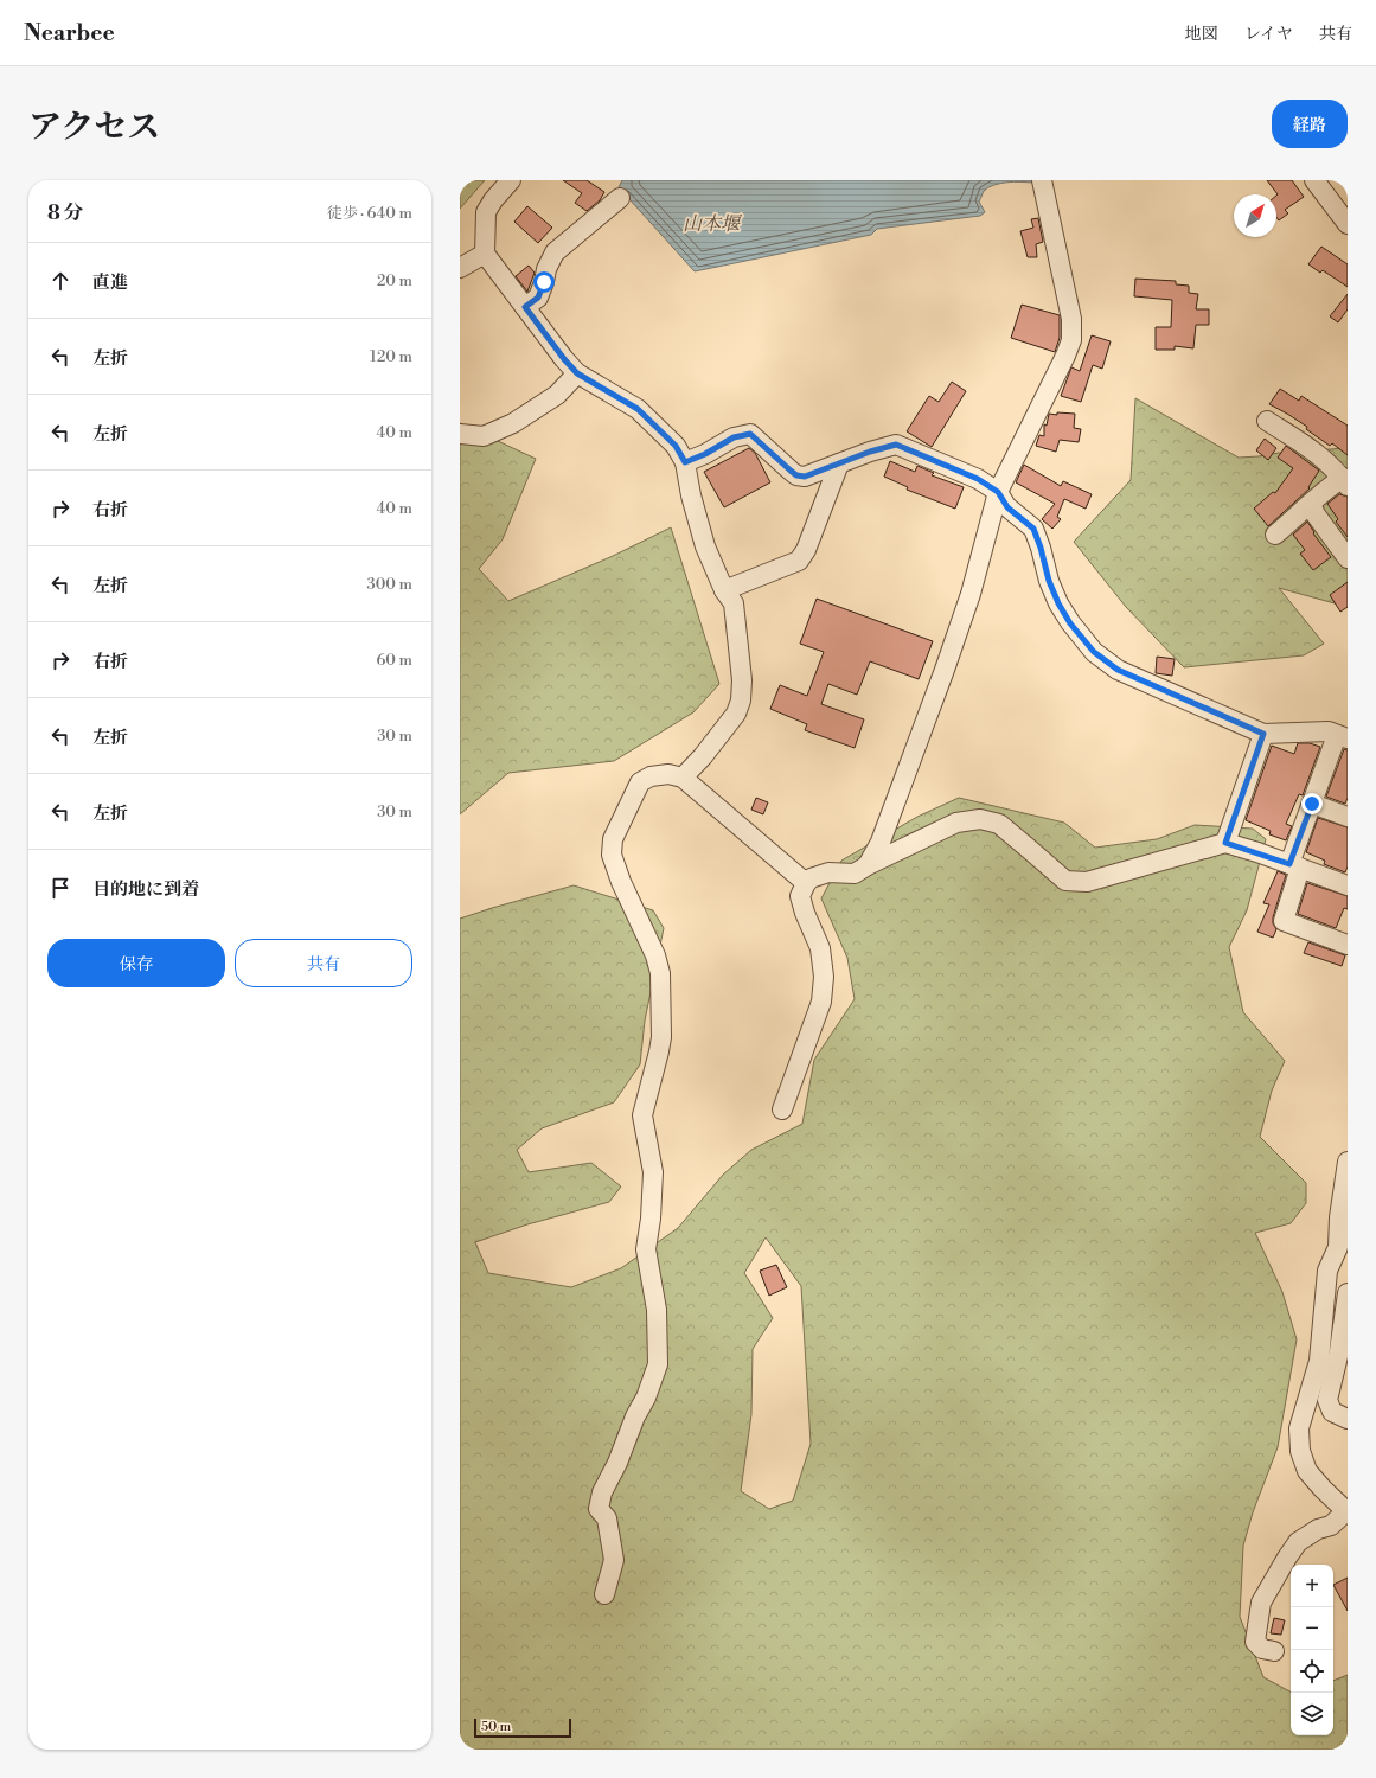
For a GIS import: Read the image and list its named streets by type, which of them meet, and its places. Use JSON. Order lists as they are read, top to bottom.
{
  "water": ["山本堰"],
  "scale_bar": "50 m",
  "north": "top right",
  "page": {
    "header": "Nearbee",
    "nav": ["地図", "レイヤ", "共有"],
    "title": "アクセス",
    "buttons": [
      "経路",
      ["保存", "共有"]
    ],
    "heading": ["8 分", "徒歩 · 640 m"],
    "list": [
      ["直進", "20 m"],
      ["左折", "120 m"],
      ["左折", "40 m"],
      ["右折", "40 m"],
      ["左折", "300 m"],
      ["右折", "60 m"],
      ["左折", "30 m"],
      ["左折", "30 m"],
      "目的地に到着"
    ],
    "map_buttons": ["+", "−"],
    "scale": "50 m"
  }
}
